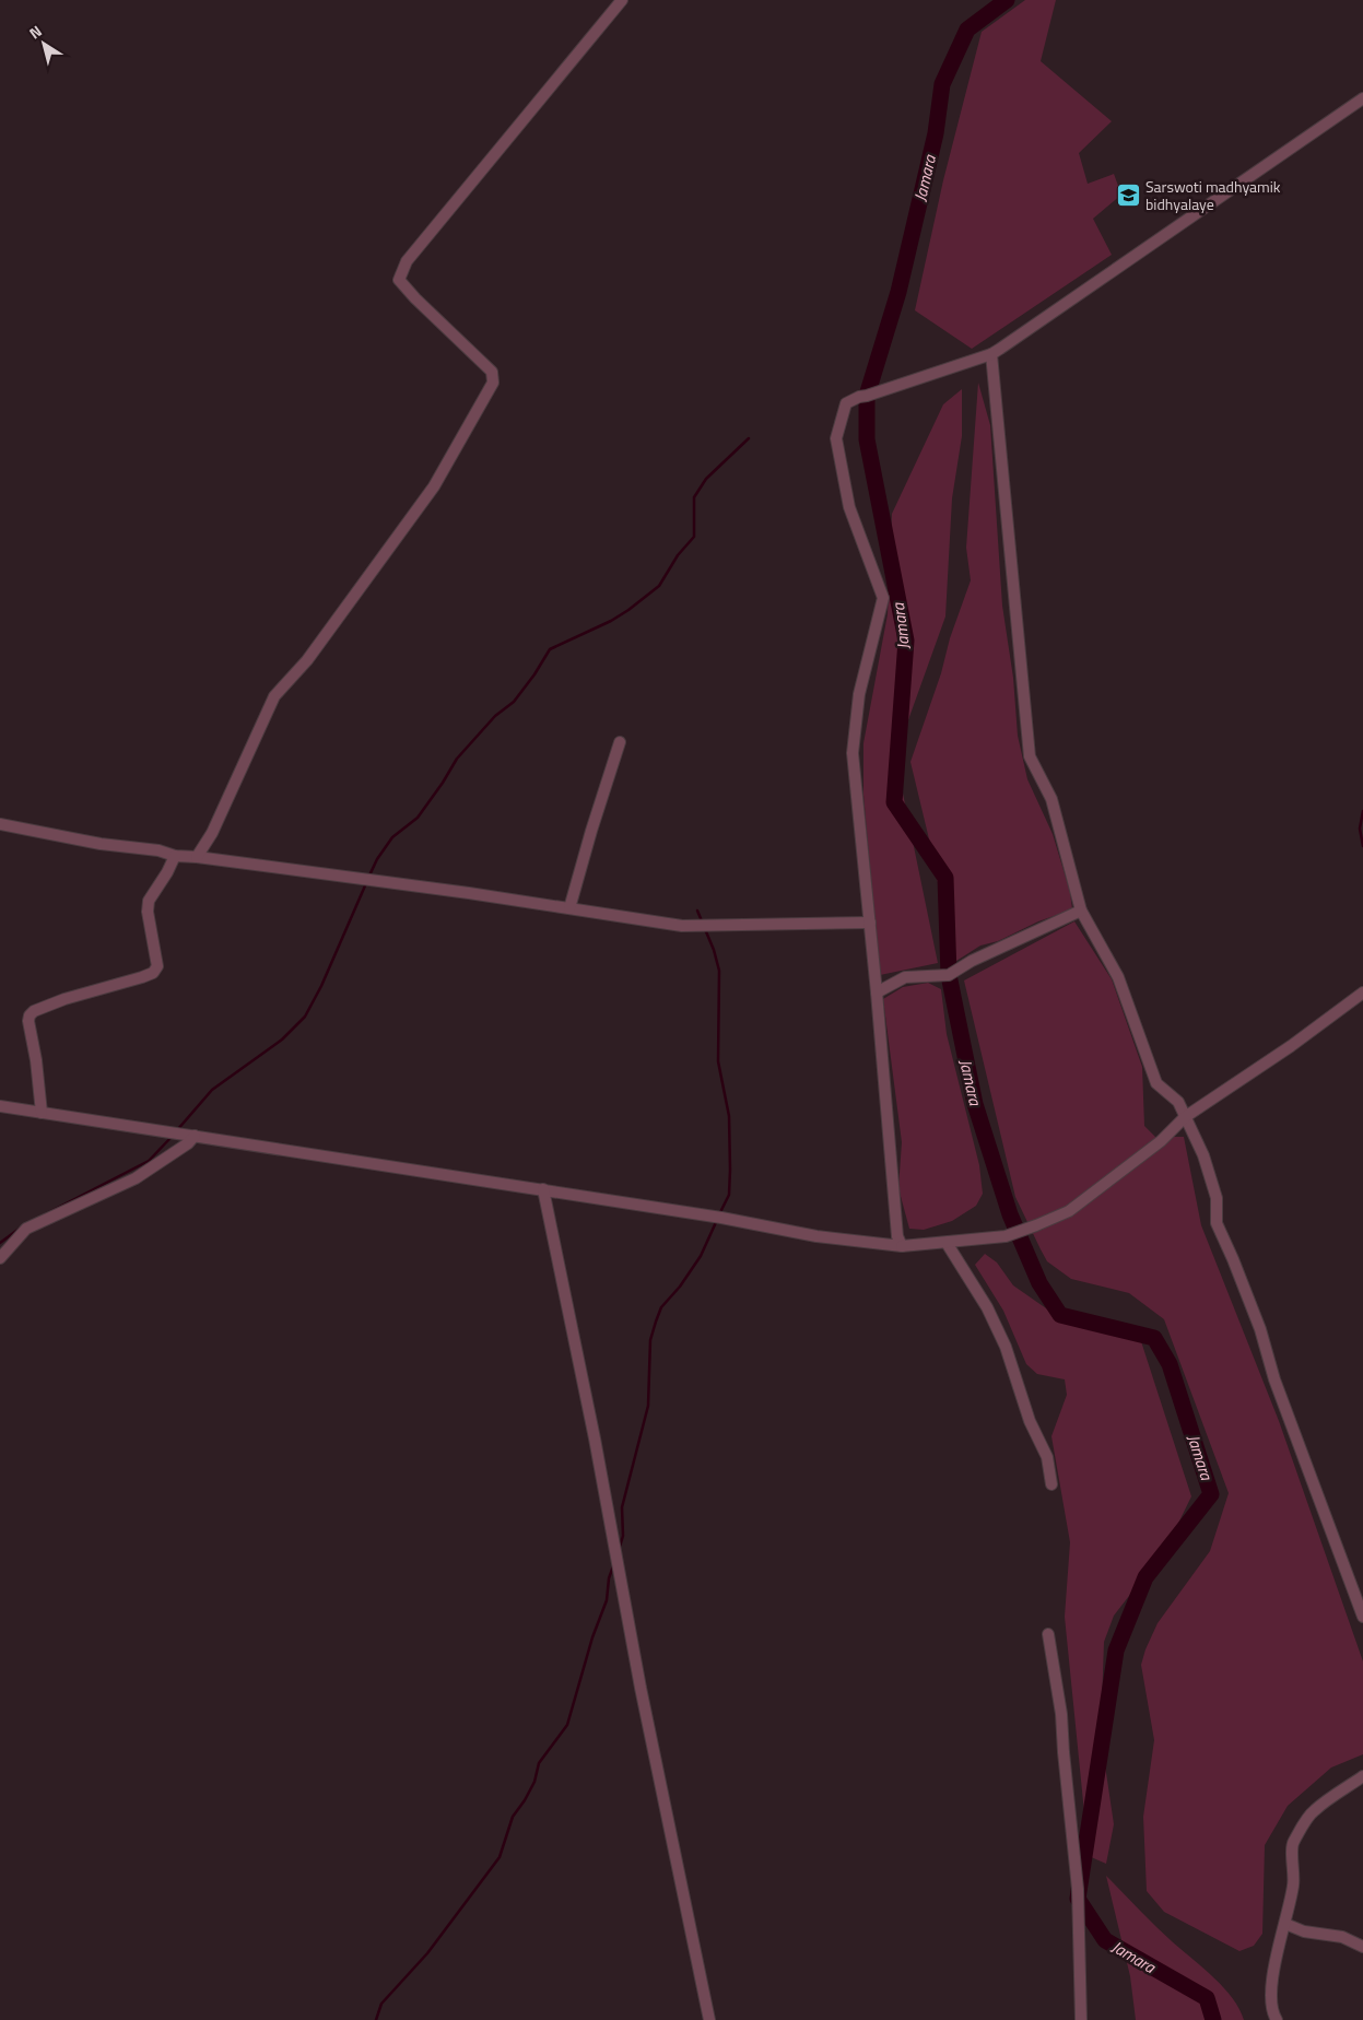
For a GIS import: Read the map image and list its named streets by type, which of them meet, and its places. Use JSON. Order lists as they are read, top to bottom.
{
  "water": ["Jamara"],
  "places": {
    "school or university": ["Sarswoti madhyamik bidhyalaye"]
  },
  "north": "top left"
}
